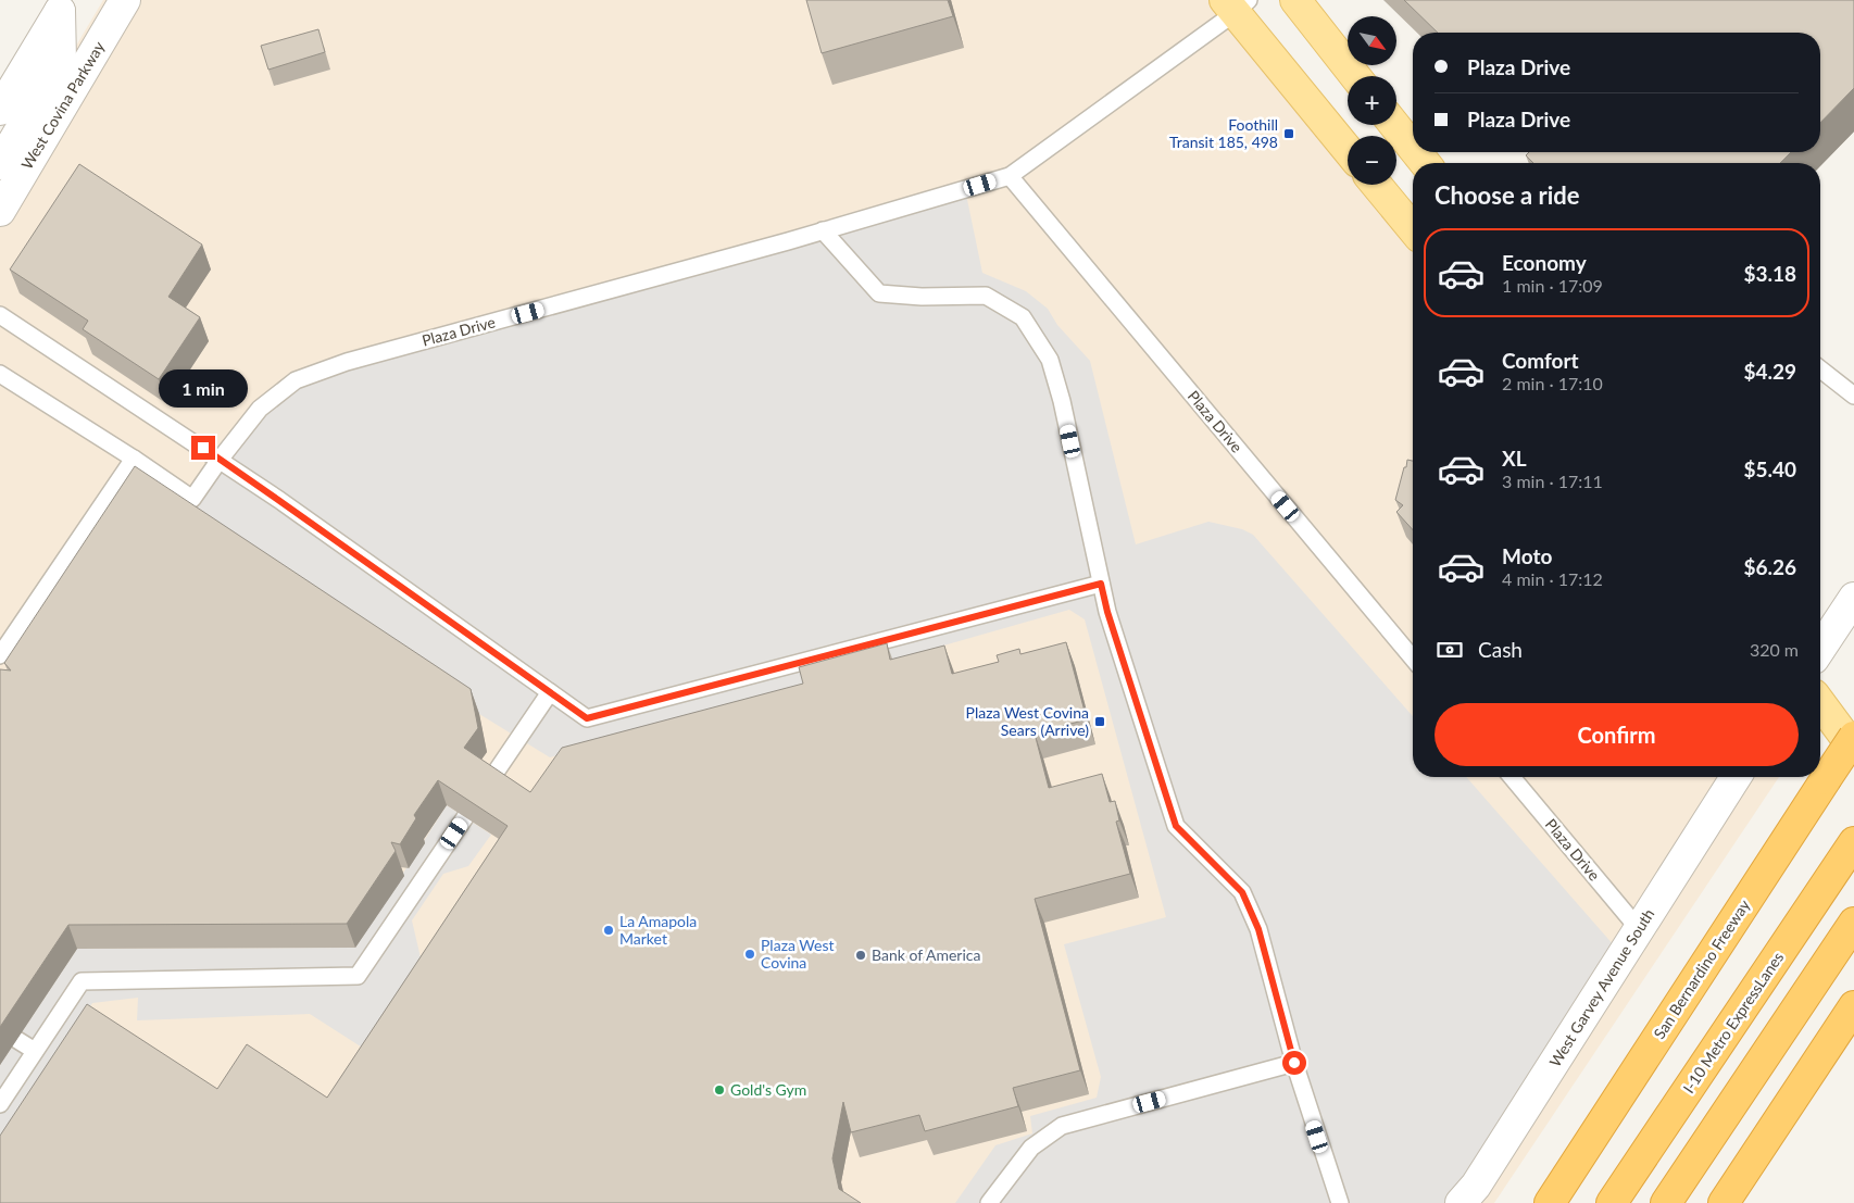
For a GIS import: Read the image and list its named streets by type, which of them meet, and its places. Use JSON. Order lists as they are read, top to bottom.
{
  "streets": {
    "highway": ["San Bernardino Freeway", "I-10 Metro ExpressLanes"],
    "street": ["West Covina Parkway", "West Garvey Avenue South"],
    "lane": ["Plaza Drive"]
  },
  "crossings": [
    ["Plaza Drive", "West Garvey Avenue South"]
  ],
  "places": {
    "transit": ["Foothill Transit 185, 498", "Plaza West Covina Sears (Arrive)"],
    "other": [
      "La Amapola Market",
      "Plaza West Covina",
      "Bank of America",
      "Gold's Gym"
    ]
  },
  "north": "bottom right",
  "page": {
    "map_buttons": ["+", "−"],
    "banner": ["Plaza Drive", "Plaza Drive"],
    "heading": "Choose a ride",
    "list": [
      {
        "name": "Economy",
        "note": "1 min · 17:09",
        "value": "$3.18"
      },
      {
        "name": "Comfort",
        "note": "2 min · 17:10",
        "value": "$4.29"
      },
      {
        "name": "XL",
        "note": "3 min · 17:11",
        "value": "$5.40"
      },
      {
        "name": "Moto",
        "note": "4 min · 17:12",
        "value": "$6.26"
      }
    ],
    "bubble": "1 min",
    "pay": ["Cash", "320 m"],
    "buttons": "Confirm"
  }
}
